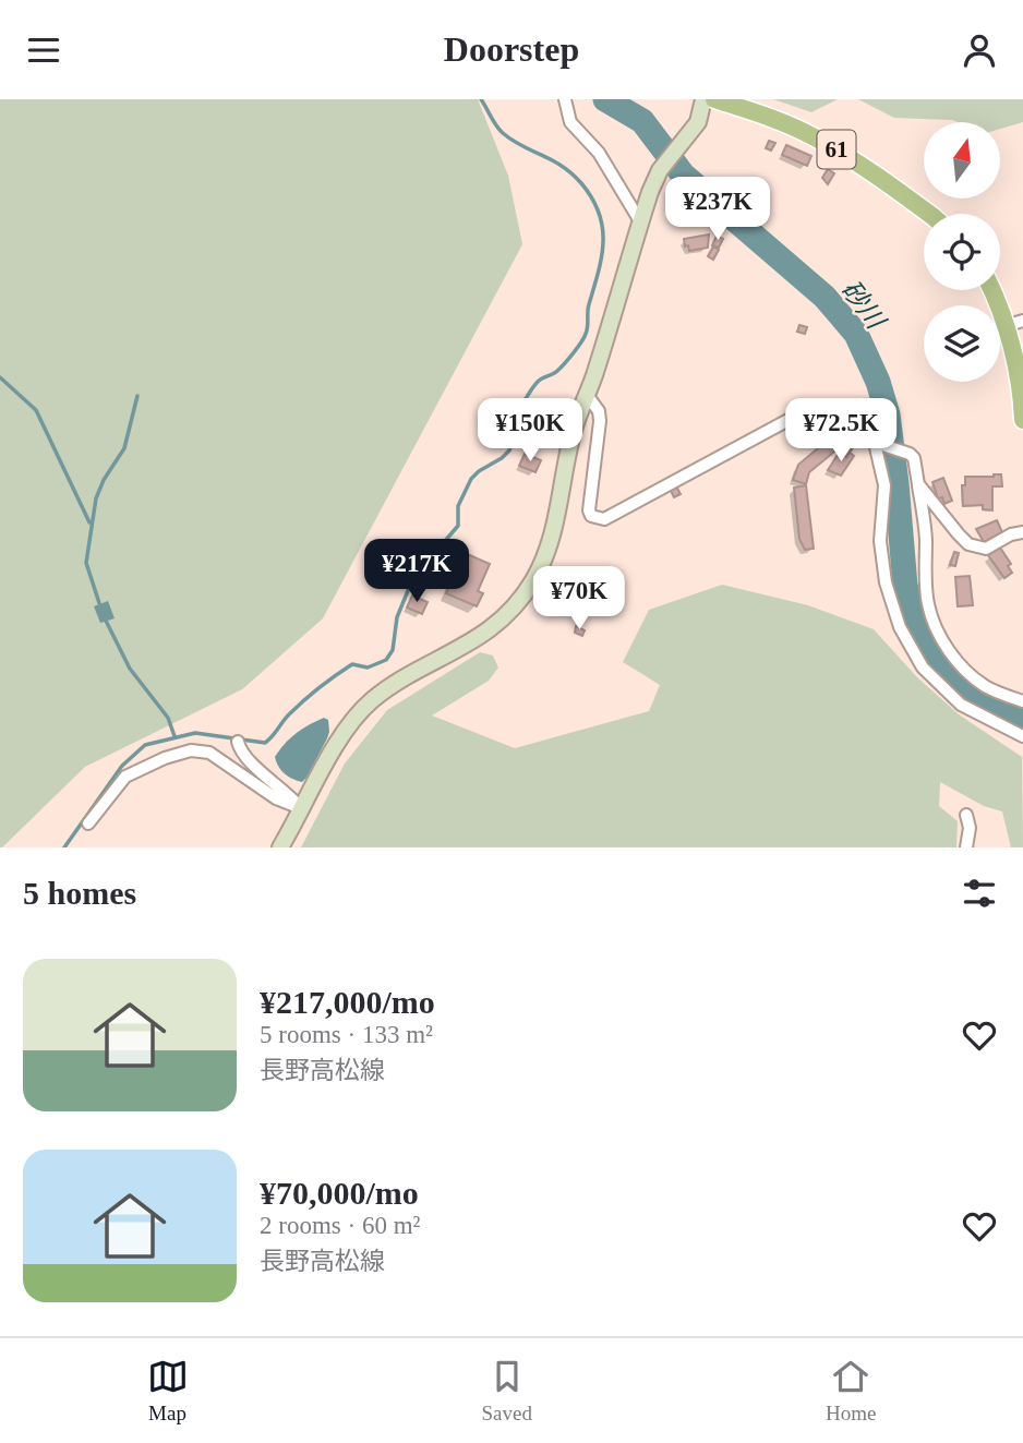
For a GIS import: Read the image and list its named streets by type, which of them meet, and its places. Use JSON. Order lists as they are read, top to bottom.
{
  "streets": {
    "main road": ["61"]
  },
  "water": ["砂川"],
  "north": "top",
  "page": {
    "header": "Doorstep",
    "price": [
      "¥237K",
      "¥150K",
      "¥72.5K",
      "¥217K",
      "¥70K"
    ],
    "heading": "5 homes",
    "list": [
      {
        "name": "¥217,000/mo",
        "note": "5 rooms · 133 m² · 長野高松線"
      },
      {
        "name": "¥70,000/mo",
        "note": "2 rooms · 60 m² · 長野高松線"
      }
    ],
    "tabs": ["Map", "Saved", "Home"]
  }
}
